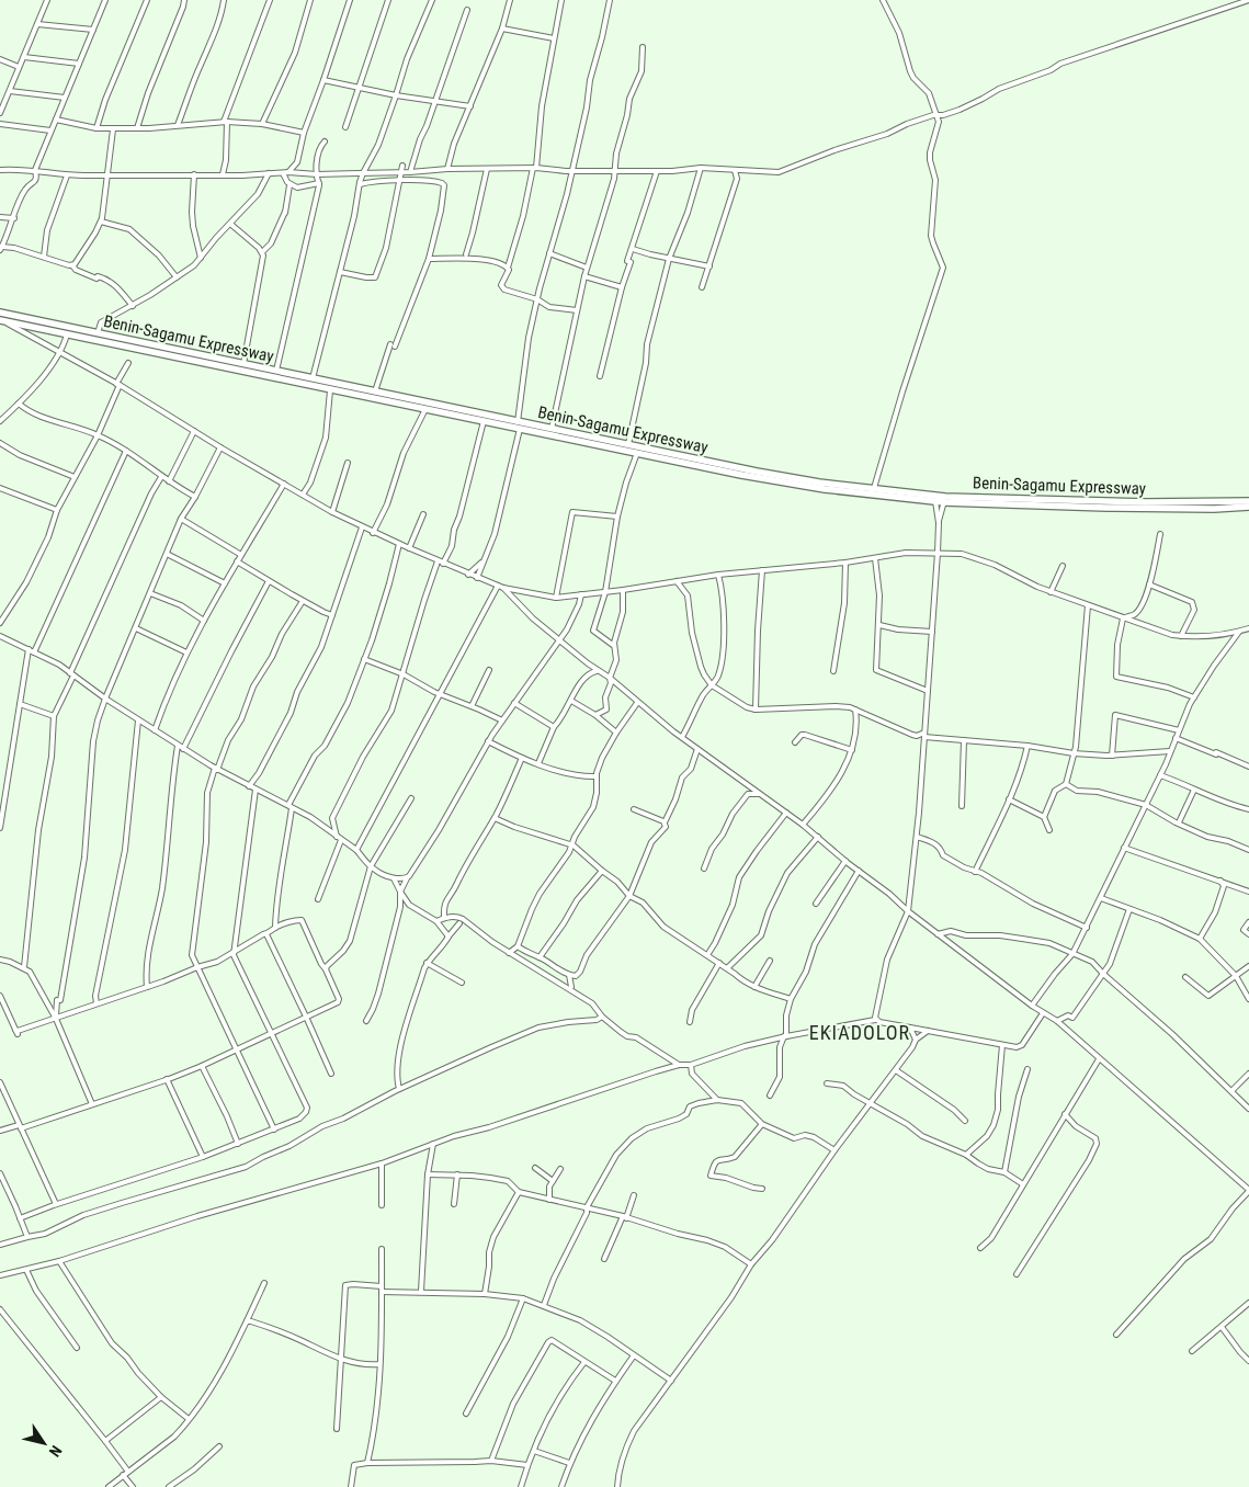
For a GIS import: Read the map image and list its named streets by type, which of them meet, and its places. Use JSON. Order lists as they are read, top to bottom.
{
  "streets": {
    "highway": ["Benin-Sagamu Expressway"]
  },
  "districts": ["EKIADOLOR"],
  "north": "bottom right"
}
